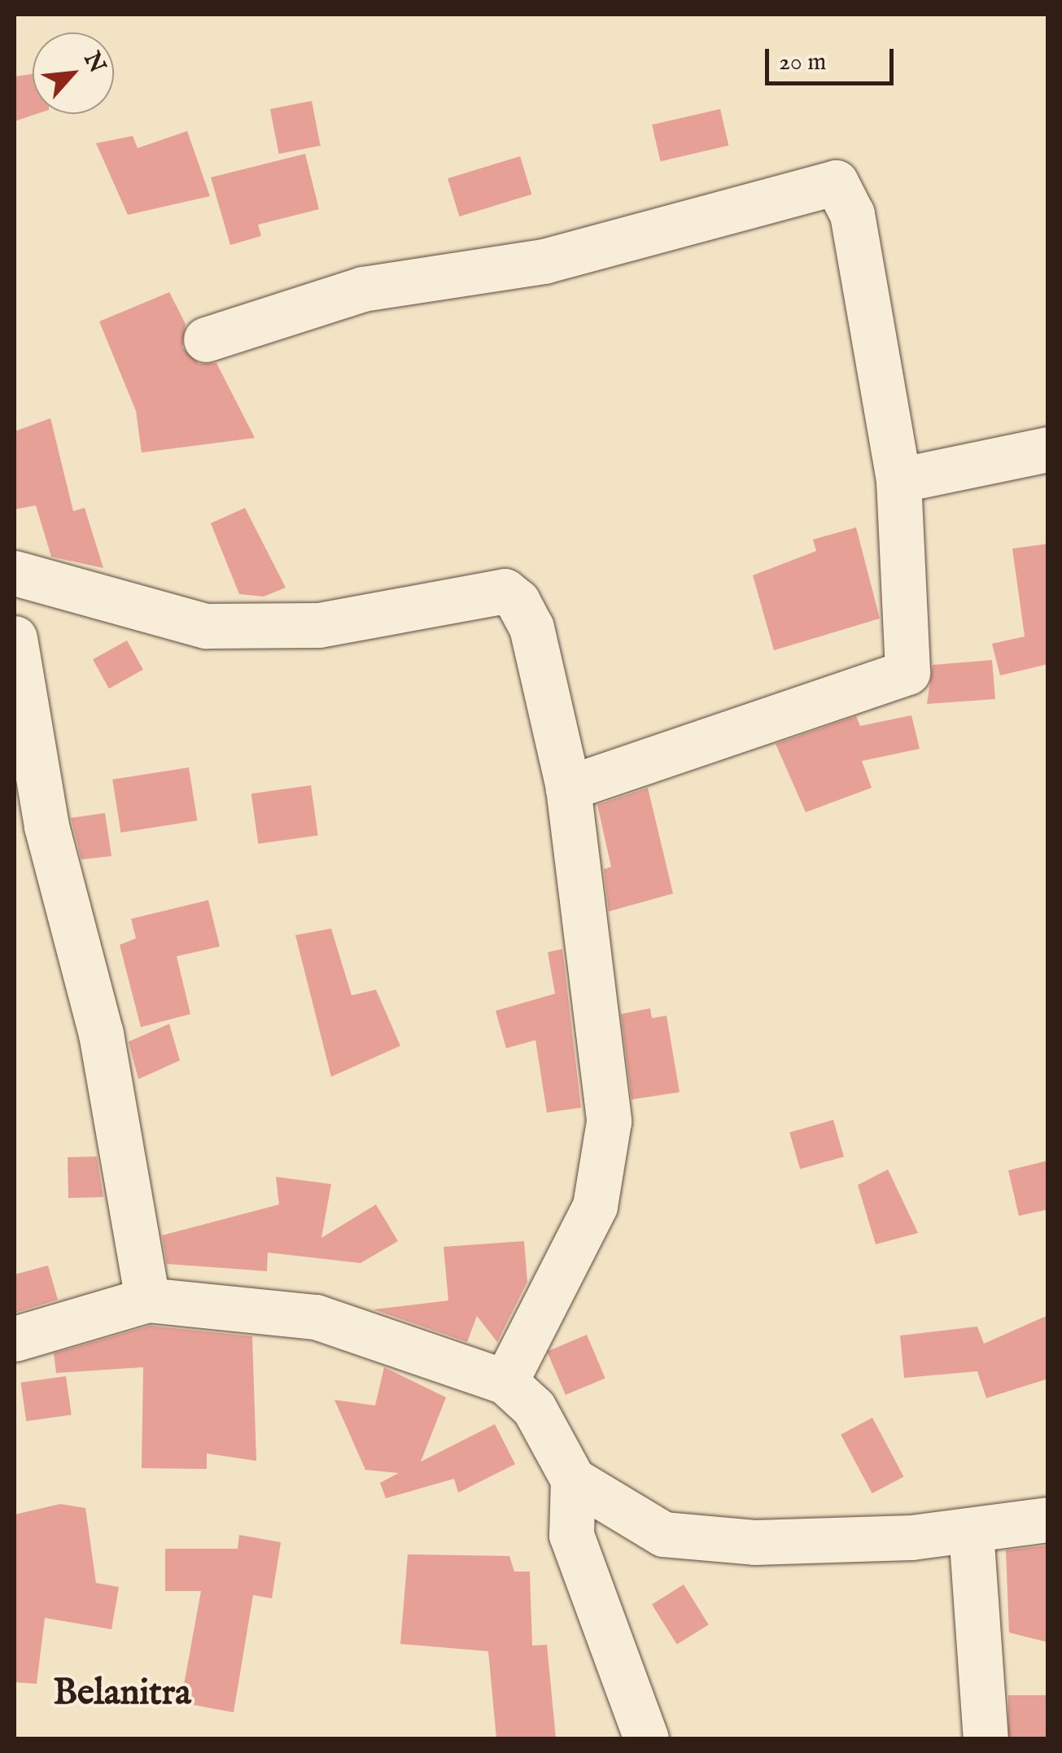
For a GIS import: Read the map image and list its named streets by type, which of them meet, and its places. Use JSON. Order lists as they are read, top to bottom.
{
  "districts": ["Belanitra"],
  "scale_bar": "20 m",
  "north": "top right"
}
